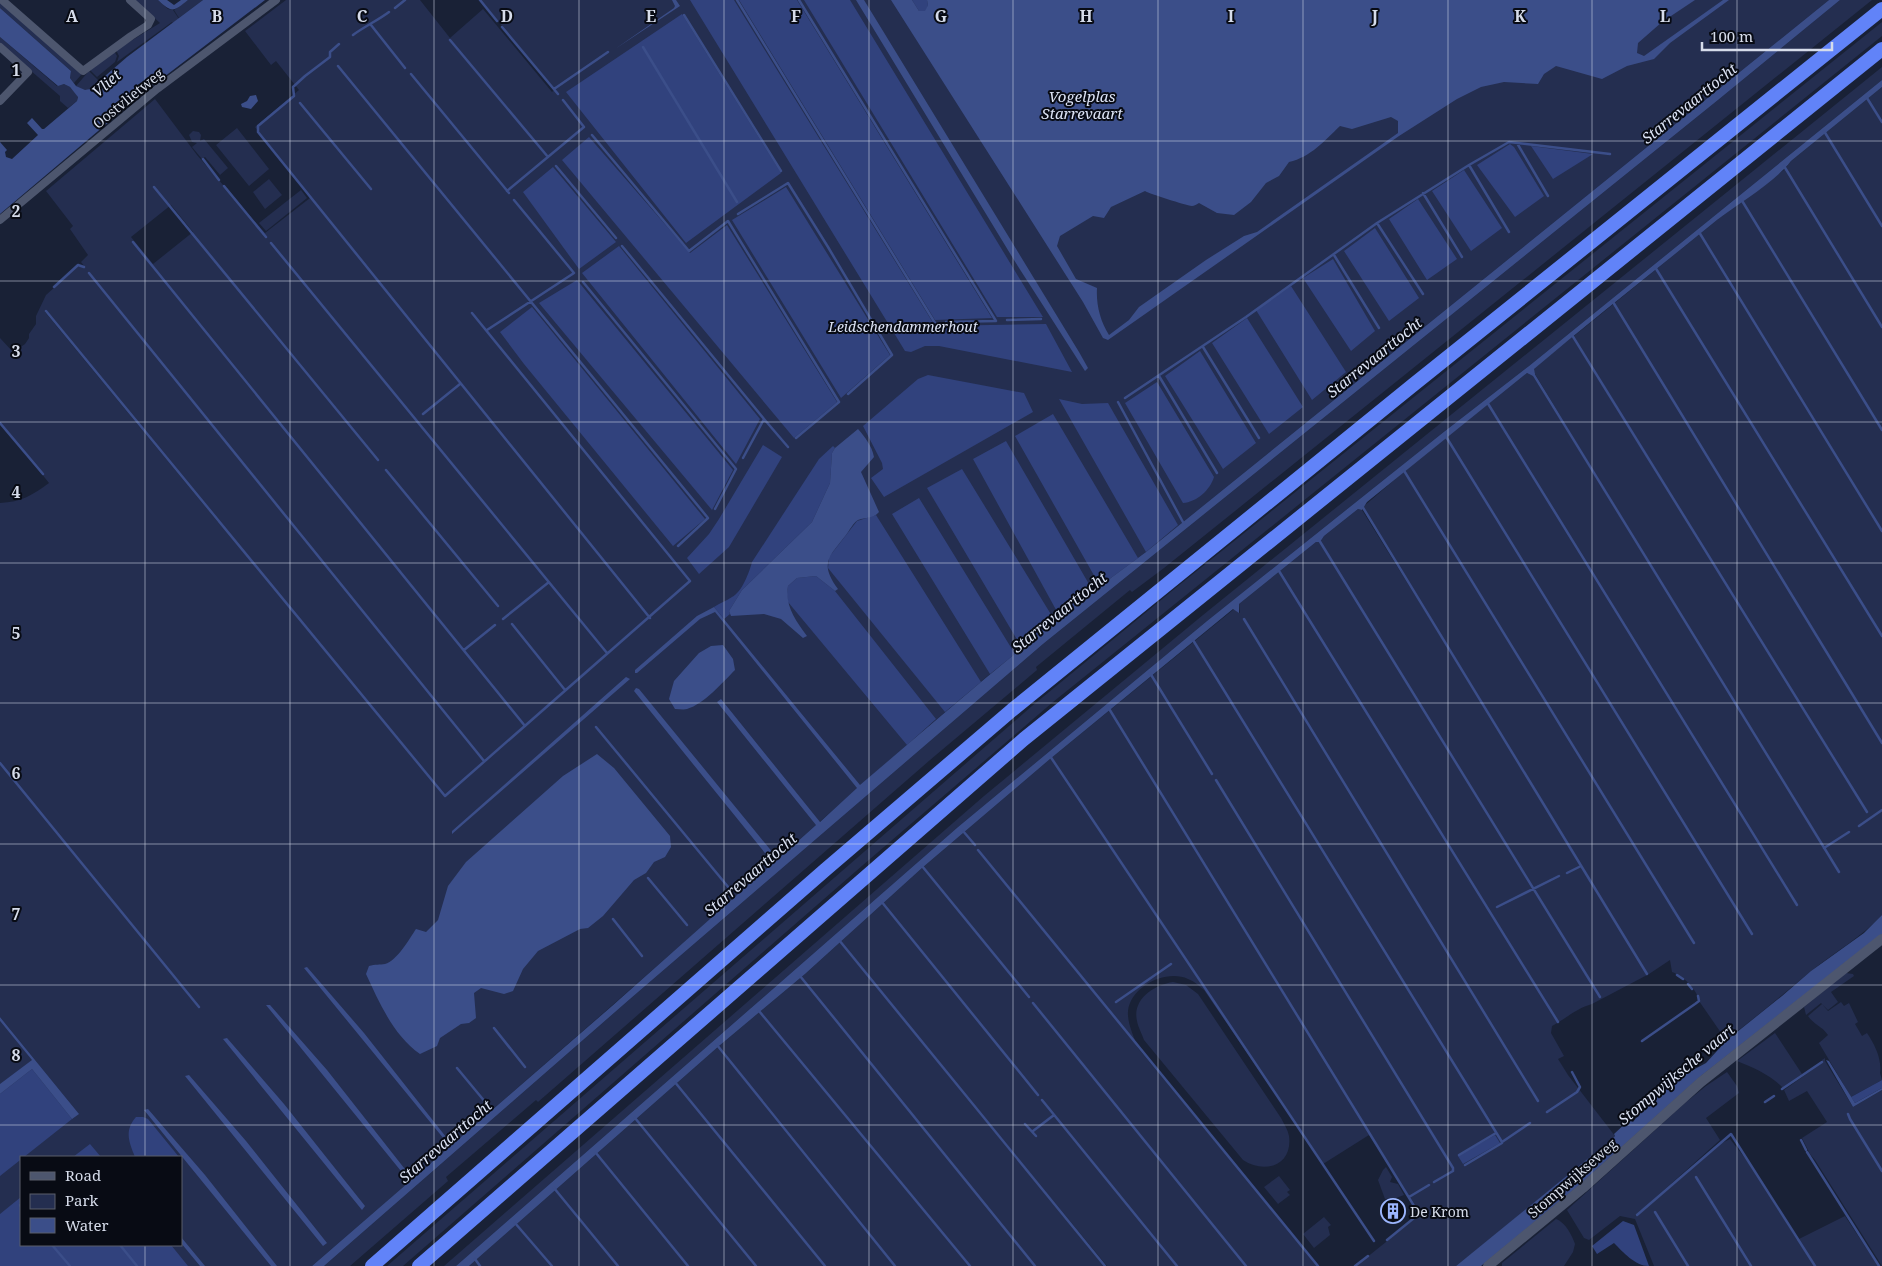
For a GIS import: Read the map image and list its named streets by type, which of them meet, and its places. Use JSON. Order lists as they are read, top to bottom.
{
  "streets": {
    "street": ["Oostvlietweg", "Stompwijkseweg"]
  },
  "water": [
    "Vliet",
    "Vogelplas Starrevaart",
    "Starrevaarttocht",
    "Stompwijksche vaart"
  ],
  "parks": ["Leidschendammerhout"],
  "places": {
    "building": ["De Krom"]
  },
  "legend": ["Road", "Park", "Water"],
  "scale_bar": "100 m",
  "grid": {
    "columns": [
      "A",
      "B",
      "C",
      "D",
      "E",
      "F",
      "G",
      "H",
      "I",
      "J",
      "K",
      "L"
    ],
    "rows": [
      "1",
      "2",
      "3",
      "4",
      "5",
      "6",
      "7",
      "8"
    ]
  }
}
